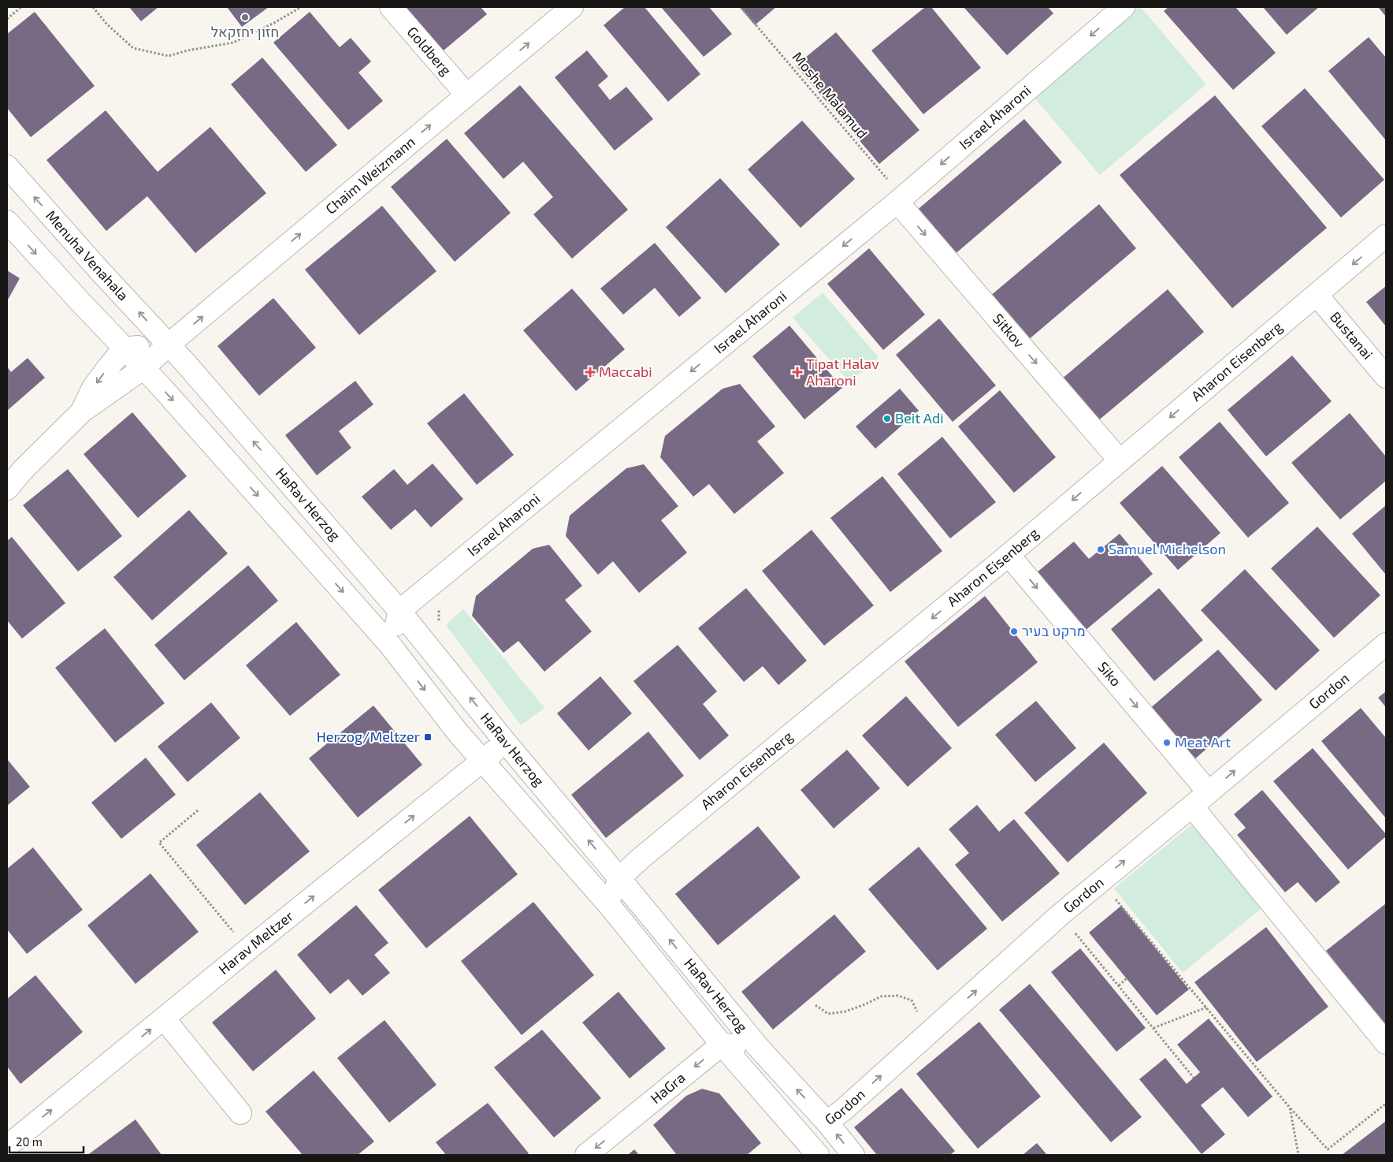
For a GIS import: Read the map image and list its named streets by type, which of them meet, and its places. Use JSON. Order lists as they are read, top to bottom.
{
  "streets": {
    "street": [
      "Goldberg",
      "Israel Aharoni",
      "Chaim Weizmann",
      "Menuha Venahala",
      "Sitkov",
      "Bustanai",
      "Aharon Eisenberg",
      "HaRav Herzog",
      "Siko",
      "Gordon",
      "Harav Meltzer",
      "HaGra"
    ],
    "path": ["Moshe Malamud"]
  },
  "crossings": [
    ["Goldberg", "Chaim Weizmann"],
    ["Moshe Malamud", "Israel Aharoni"],
    ["Moshe Malamud", "Sitkov"],
    ["Israel Aharoni", "Sitkov"],
    ["Israel Aharoni", "HaRav Herzog"],
    ["Chaim Weizmann", "Menuha Venahala"],
    ["Chaim Weizmann", "HaRav Herzog"],
    ["Menuha Venahala", "HaRav Herzog"],
    ["Sitkov", "Aharon Eisenberg"],
    ["Bustanai", "Aharon Eisenberg"],
    ["Aharon Eisenberg", "HaRav Herzog"],
    ["Aharon Eisenberg", "Siko"],
    ["HaRav Herzog", "Gordon"],
    ["HaRav Herzog", "Harav Meltzer"],
    ["HaRav Herzog", "HaGra"],
    ["Siko", "Gordon"]
  ],
  "one_way": [
    "Israel Aharoni",
    "Chaim Weizmann",
    "Sitkov",
    "Aharon Eisenberg",
    "Siko",
    "Gordon",
    "Harav Meltzer",
    "HaGra"
  ],
  "places": {
    "other": [
      "חזון יחזקאל",
      "Beit Adi",
      "Samuel Michelson",
      "מרקט בעיר",
      "Meat Art"
    ],
    "health": ["Maccabi", "Tipat Halav Aharoni"],
    "transit": ["Herzog/Meltzer"]
  },
  "scale_bar": "20 m"
}
